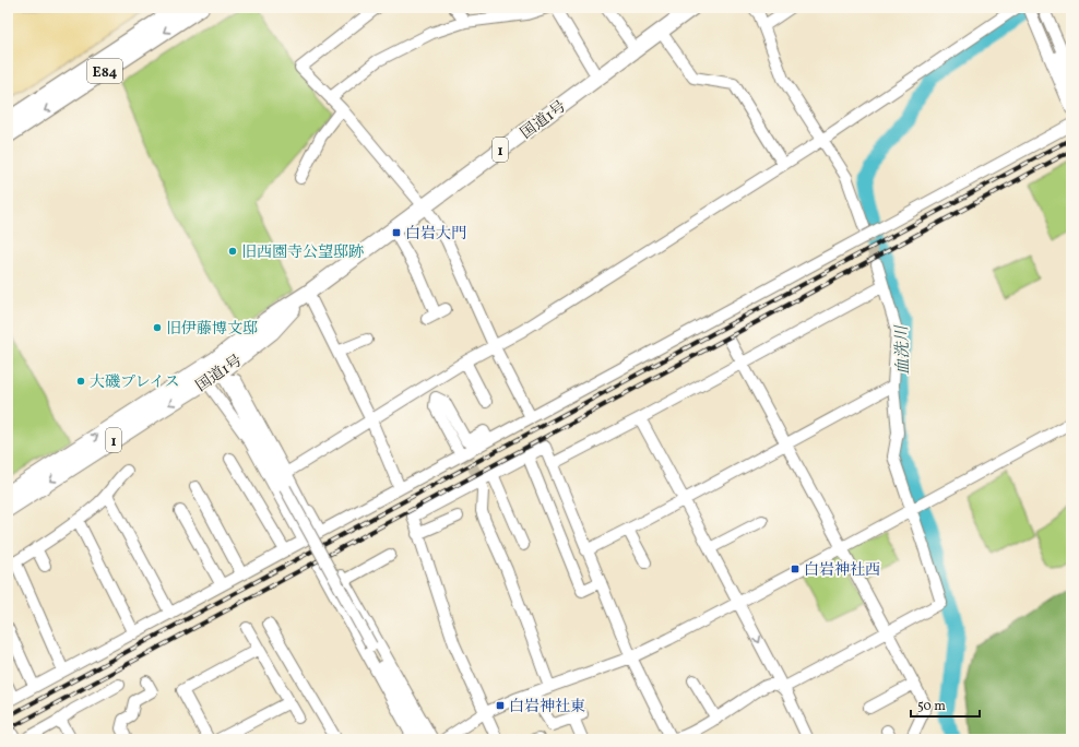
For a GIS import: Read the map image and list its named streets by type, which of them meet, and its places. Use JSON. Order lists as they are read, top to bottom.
{
  "streets": {
    "highway": ["E84", "国道1号", "1"]
  },
  "water": ["血洗川"],
  "places": {
    "transit": ["白岩大門", "白岩神社西", "白岩神社東"],
    "other": ["旧西園寺公望邸跡", "旧伊藤博文邸", "大磯プレイス"]
  },
  "scale_bar": "50 m"
}
